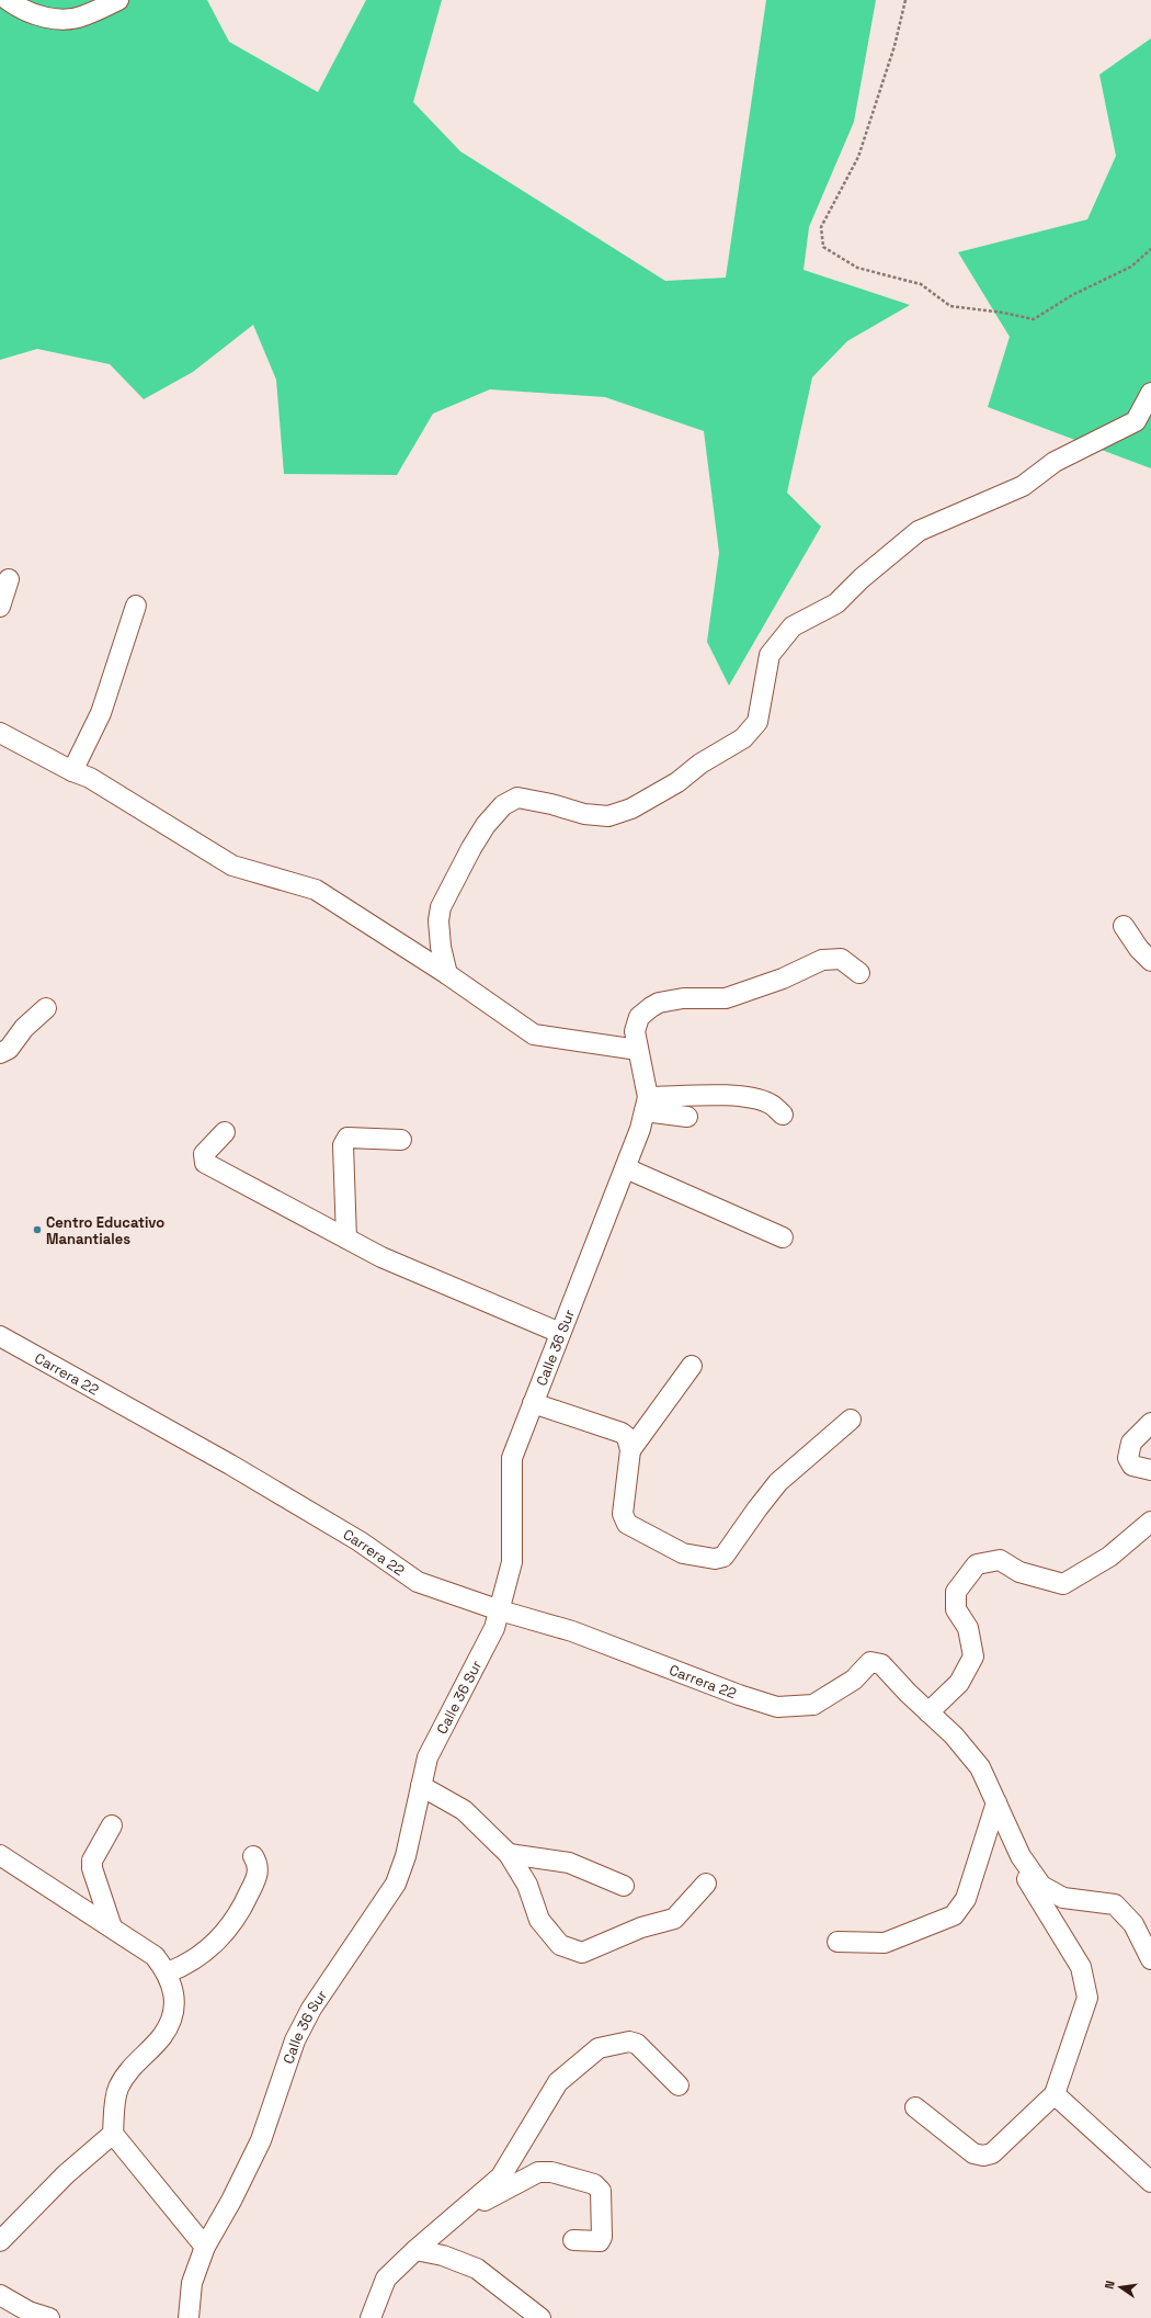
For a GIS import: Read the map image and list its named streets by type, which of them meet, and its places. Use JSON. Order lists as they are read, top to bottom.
{
  "streets": {
    "street": ["Calle 36 Sur", "Carrera 22"]
  },
  "crossings": [
    ["Calle 36 Sur", "Carrera 22"]
  ],
  "places": ["Centro Educativo Manantiales"],
  "north": "left"
}
